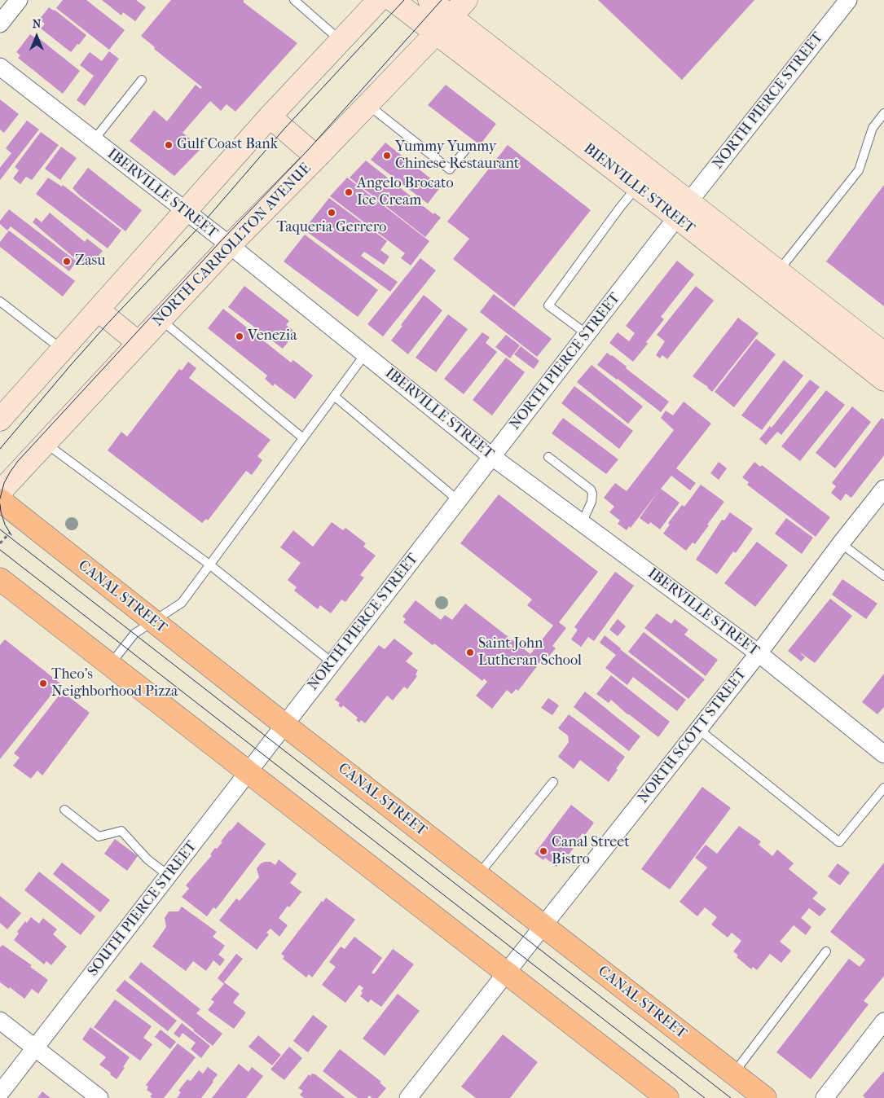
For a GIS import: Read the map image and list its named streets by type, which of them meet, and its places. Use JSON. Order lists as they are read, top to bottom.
{
  "streets": {
    "main road": ["BIENVILLE STREET", "NORTH CARROLLTON AVENUE", "CANAL STREET"],
    "street": [
      "NORTH PIERCE STREET",
      "IBERVILLE STREET",
      "NORTH SCOTT STREET",
      "SOUTH PIERCE STREET"
    ]
  },
  "crossings": [
    ["NORTH PIERCE STREET", "BIENVILLE STREET"],
    ["NORTH PIERCE STREET", "IBERVILLE STREET"],
    ["NORTH PIERCE STREET", "CANAL STREET"],
    ["NORTH PIERCE STREET", "SOUTH PIERCE STREET"],
    ["BIENVILLE STREET", "NORTH CARROLLTON AVENUE"],
    ["IBERVILLE STREET", "NORTH CARROLLTON AVENUE"],
    ["IBERVILLE STREET", "NORTH SCOTT STREET"],
    ["CANAL STREET", "NORTH SCOTT STREET"],
    ["CANAL STREET", "SOUTH PIERCE STREET"]
  ],
  "places": [
    "Gulf Coast Bank",
    "Yummy Yummy Chinese Restaurant",
    "Angelo Brocato Ice Cream",
    "Taqueria Gerrero",
    "Zasu",
    "Venezia",
    "Saint John Lutheran School",
    "Theo's Neighborhood Pizza",
    "Canal Street Bistro"
  ],
  "north": "top"
}
